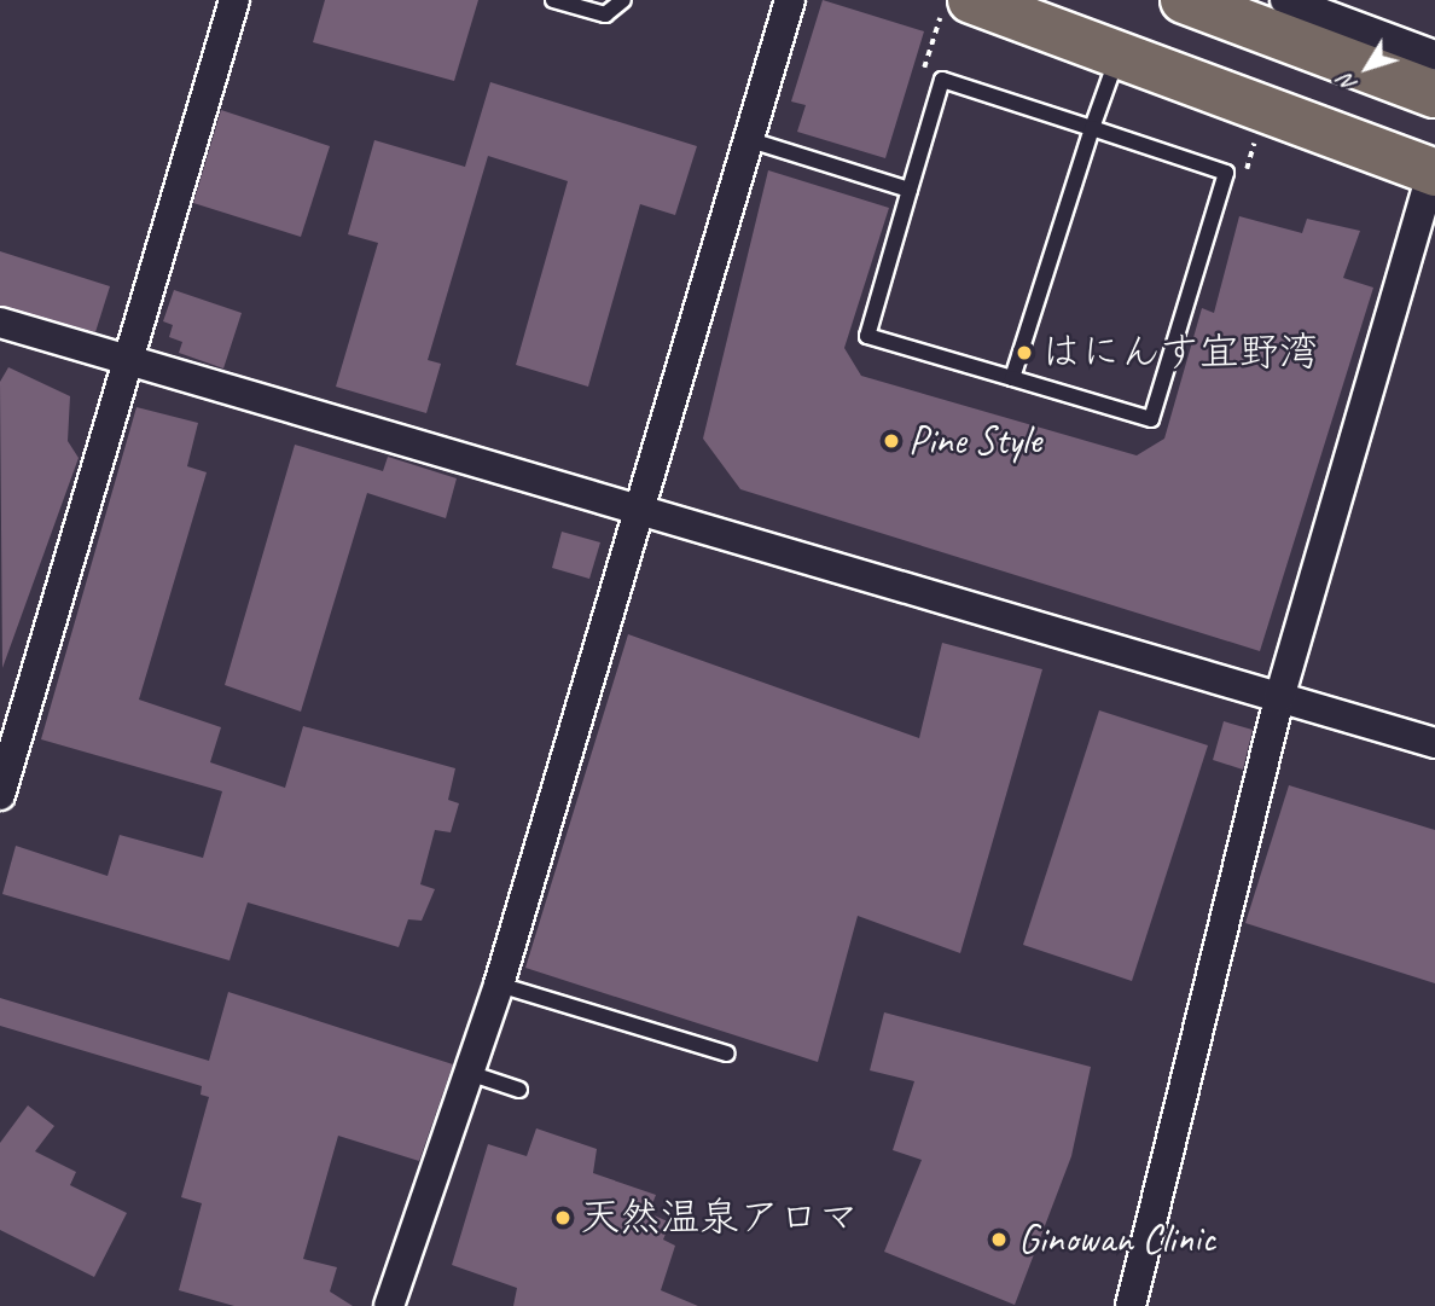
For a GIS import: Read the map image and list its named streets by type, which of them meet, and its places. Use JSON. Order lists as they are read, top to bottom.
{
  "places": [
    "はにんす宜野湾",
    "Pine Style",
    "天然温泉アロマ",
    "Ginowan Clinic"
  ],
  "north": "bottom left"
}
